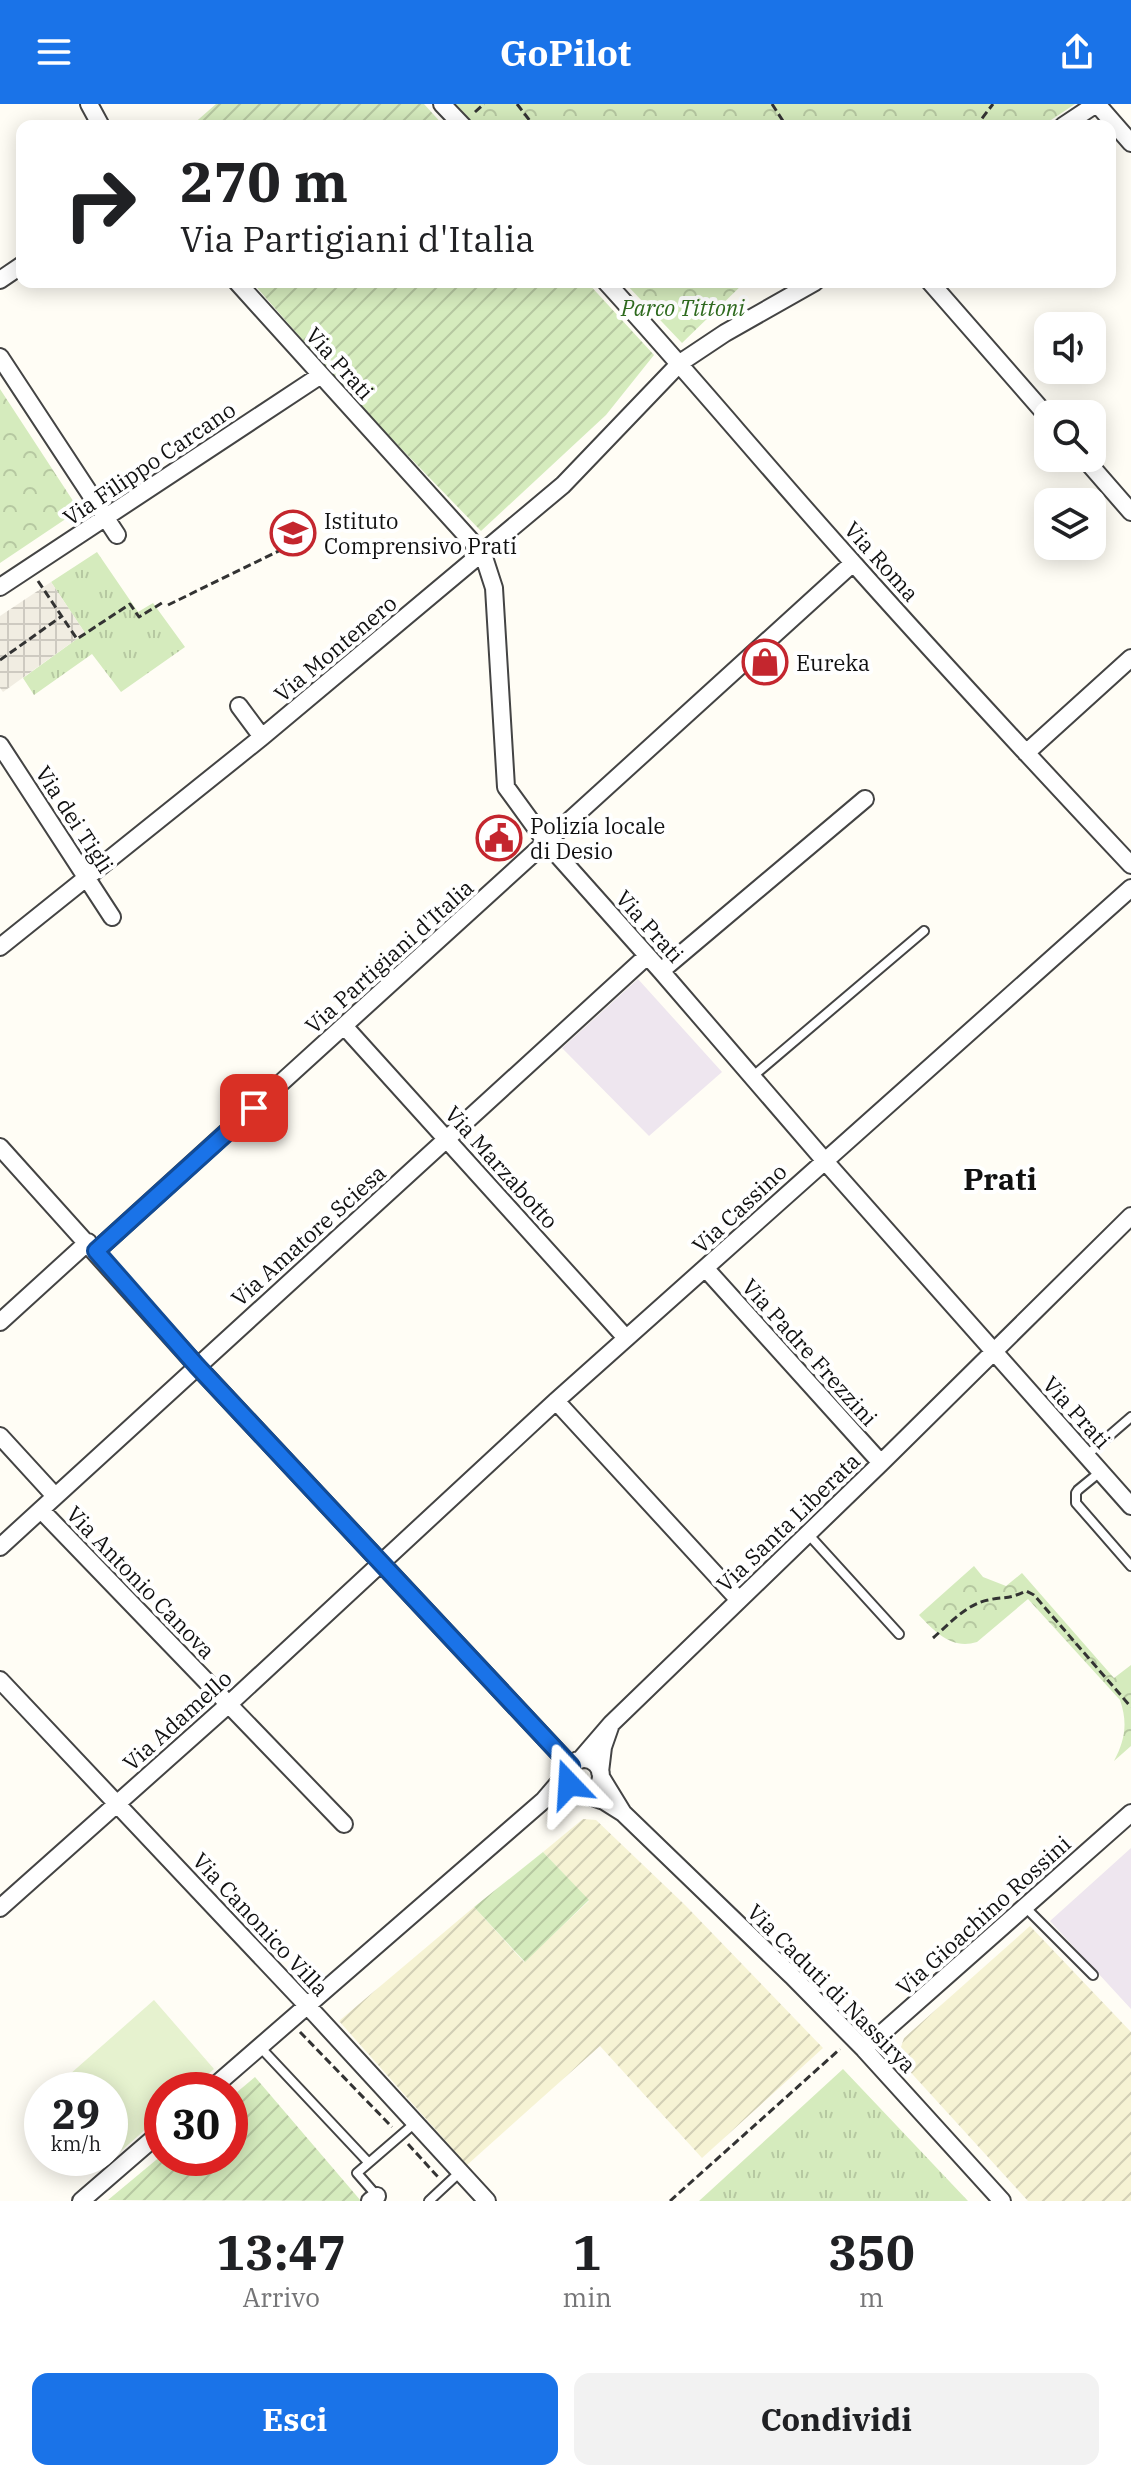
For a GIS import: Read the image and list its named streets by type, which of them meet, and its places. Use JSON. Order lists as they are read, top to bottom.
{
  "streets": {
    "street": [
      "Via Prati",
      "Via Filippo Carcano",
      "Via Roma",
      "Via Montenero",
      "Via dei Tigli",
      "Via Partigiani d'Italia",
      "Via Marzabotto",
      "Via Cassino",
      "Via Amatore Sciesa",
      "Via Padre Frezzini",
      "Via Santa Liberata",
      "Via Antonio Canova",
      "Via Adamello",
      "Via Gioachino Rossini",
      "Via Canonico Villa",
      "Via Caduti di Nassirya"
    ]
  },
  "crossings": [
    ["Via Prati", "Via Filippo Carcano"],
    ["Via Prati", "Via Montenero"],
    ["Via Prati", "Via Partigiani d'Italia"],
    ["Via Prati", "Via Cassino"],
    ["Via Prati", "Via Amatore Sciesa"],
    ["Via Prati", "Via Santa Liberata"],
    ["Via Roma", "Via Montenero"],
    ["Via Roma", "Via Partigiani d'Italia"],
    ["Via Montenero", "Via dei Tigli"],
    ["Via Partigiani d'Italia", "Via Marzabotto"],
    ["Via Marzabotto", "Via Cassino"],
    ["Via Marzabotto", "Via Amatore Sciesa"],
    ["Via Cassino", "Via Padre Frezzini"],
    ["Via Cassino", "Via Adamello"],
    ["Via Amatore Sciesa", "Via Antonio Canova"],
    ["Via Padre Frezzini", "Via Santa Liberata"],
    ["Via Santa Liberata", "Via Canonico Villa"],
    ["Via Antonio Canova", "Via Adamello"],
    ["Via Adamello", "Via Canonico Villa"],
    ["Via Gioachino Rossini", "Via Caduti di Nassirya"]
  ],
  "districts": ["Prati"],
  "parks": ["Parco Tittoni"],
  "places": {
    "school or university": ["Istituto Comprensivo Prati"],
    "shop": ["Eureka"],
    "public building": ["Polizia locale di Desio"]
  },
  "page": {
    "header": "GoPilot",
    "turn": ["270 m", "Via Partigiani d'Italia"],
    "speed": "29 km/h",
    "limit": "30",
    "eta": [
      "13:47",
      "Arrivo",
      "1",
      "min",
      "350",
      "m"
    ],
    "buttons": ["Esci", "Condividi"]
  }
}
